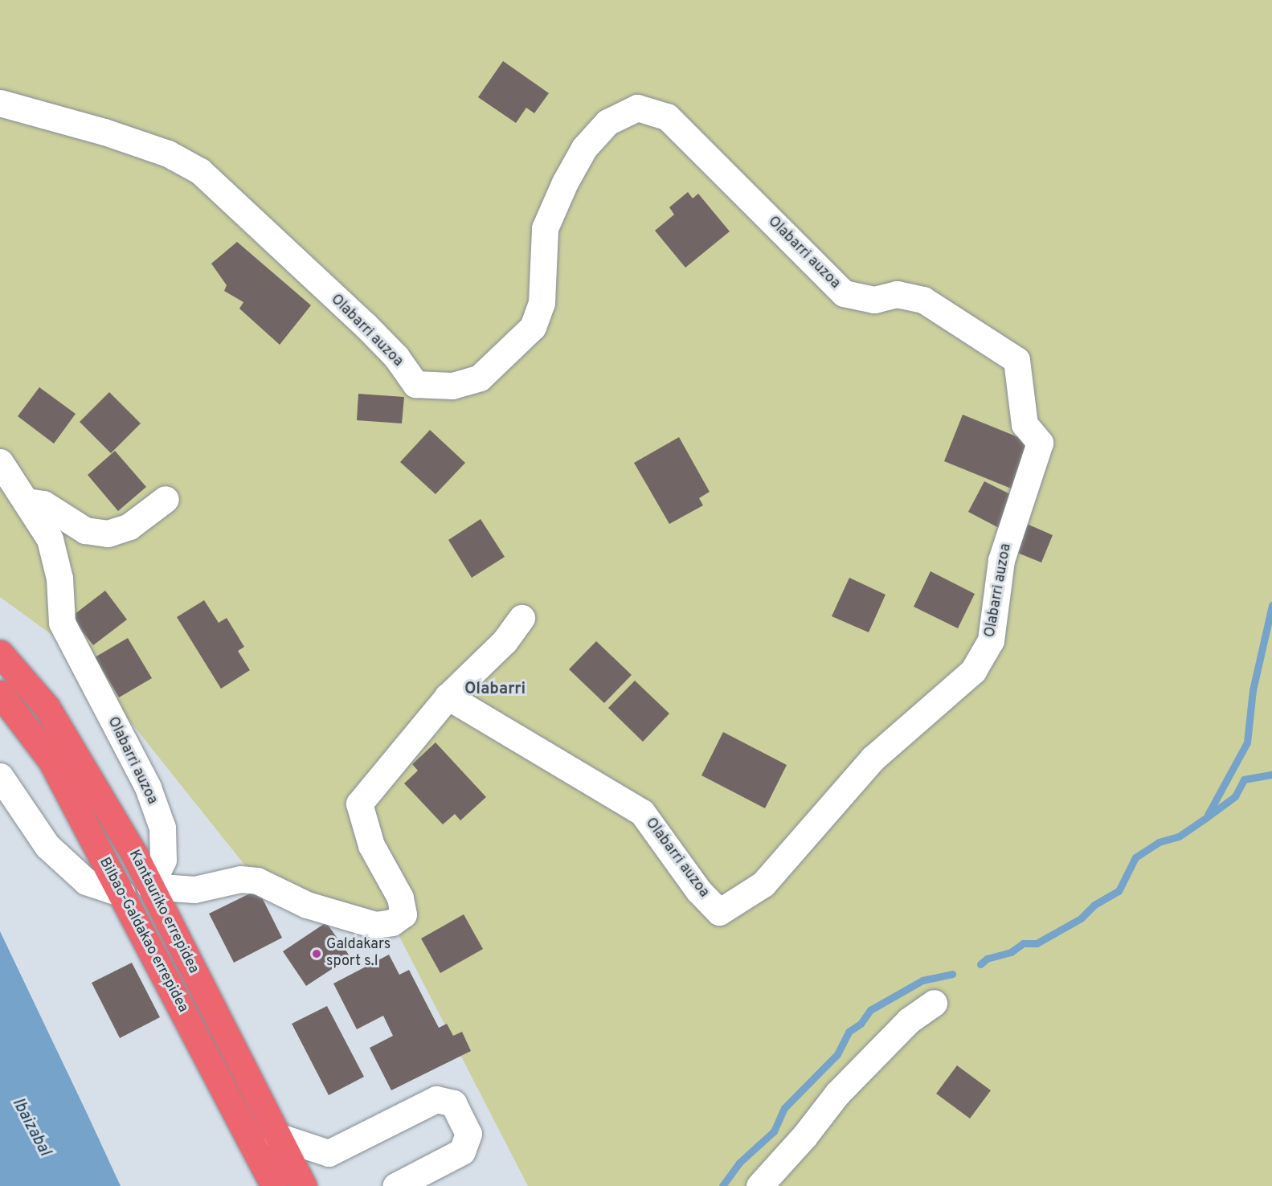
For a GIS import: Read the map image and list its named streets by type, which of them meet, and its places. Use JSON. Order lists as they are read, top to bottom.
{
  "streets": {
    "highway": ["Kantauriko errepidea", "Bilbao-Galdakao errepidea"],
    "lane": ["Olabarri auzoa"]
  },
  "crossings": [
    ["Olabarri auzoa", "Kantauriko errepidea"]
  ],
  "districts": ["Olabarri"],
  "water": ["Ibaizabal"],
  "places": ["Galdakars sport s.l"]
}
